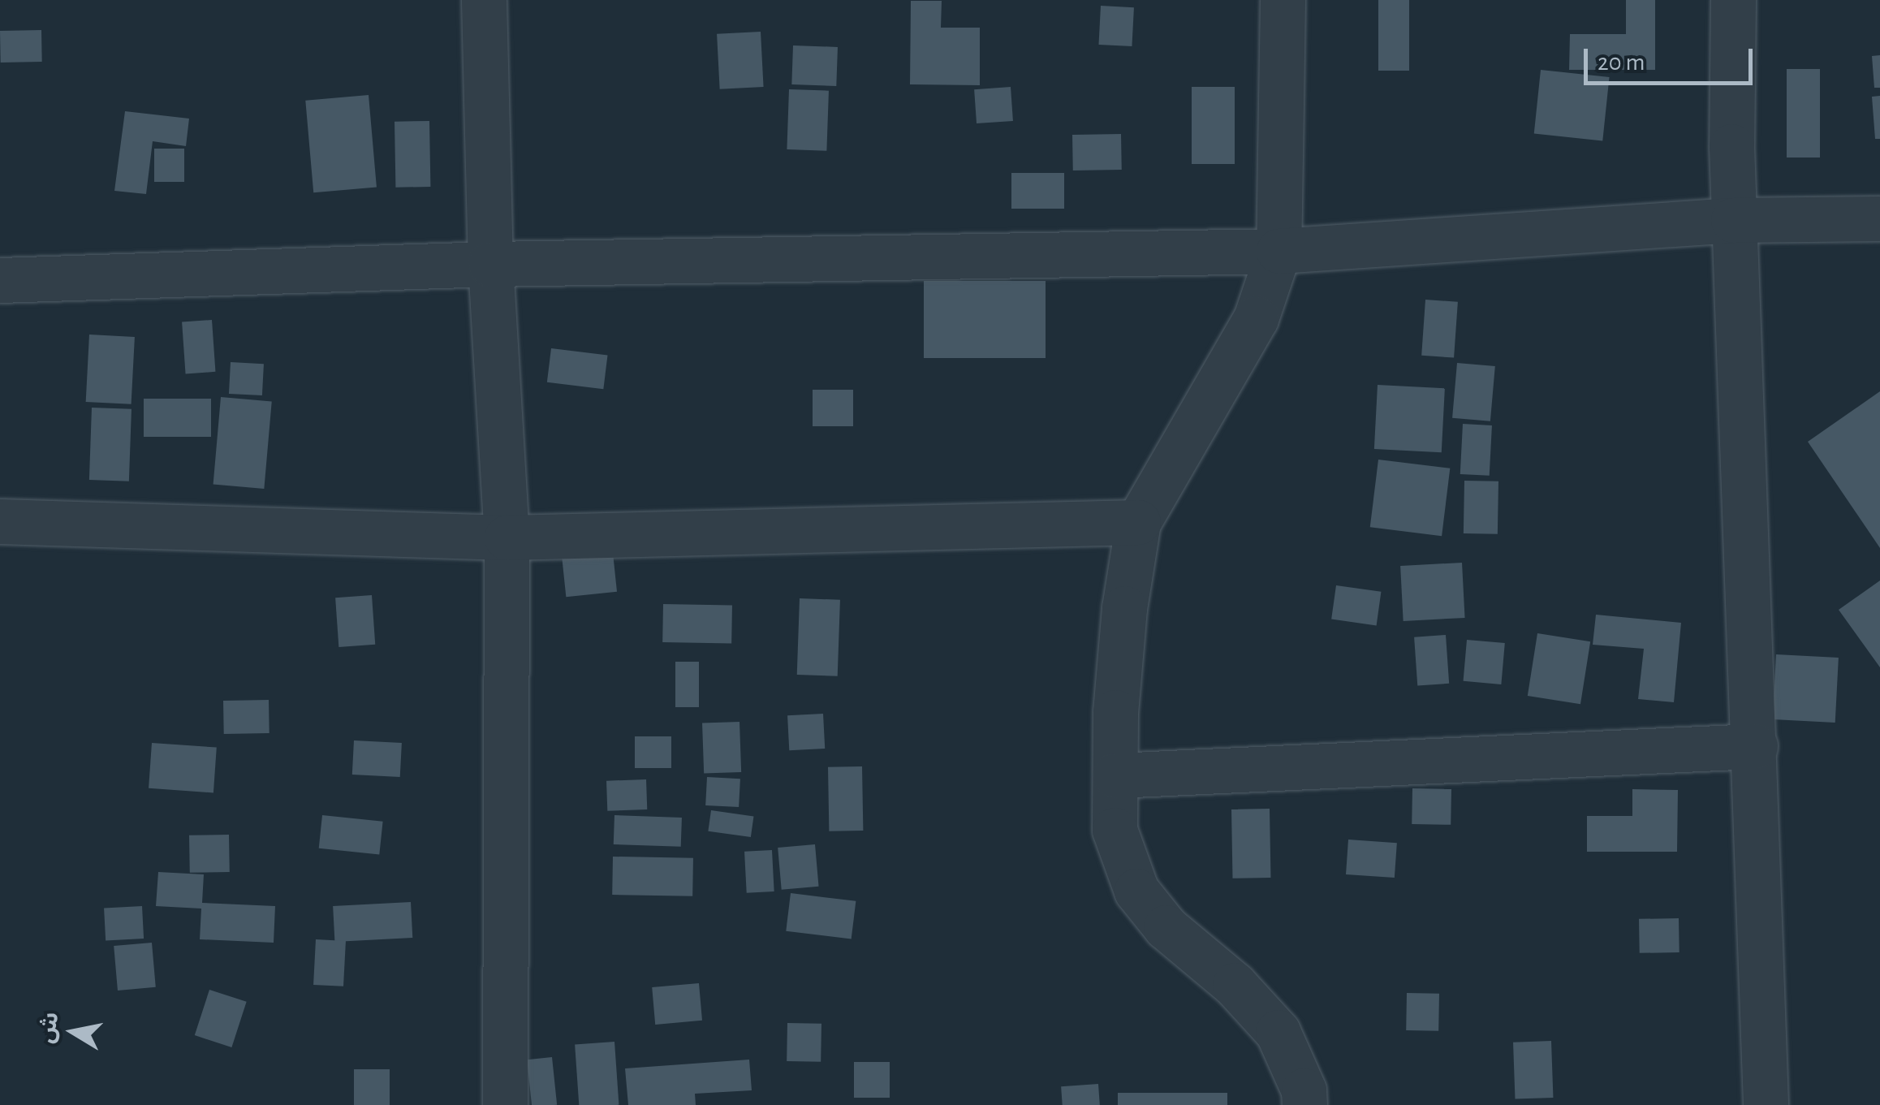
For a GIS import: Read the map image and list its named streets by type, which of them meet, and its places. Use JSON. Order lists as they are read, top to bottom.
{
  "scale_bar": "20 m",
  "north": "left"
}
